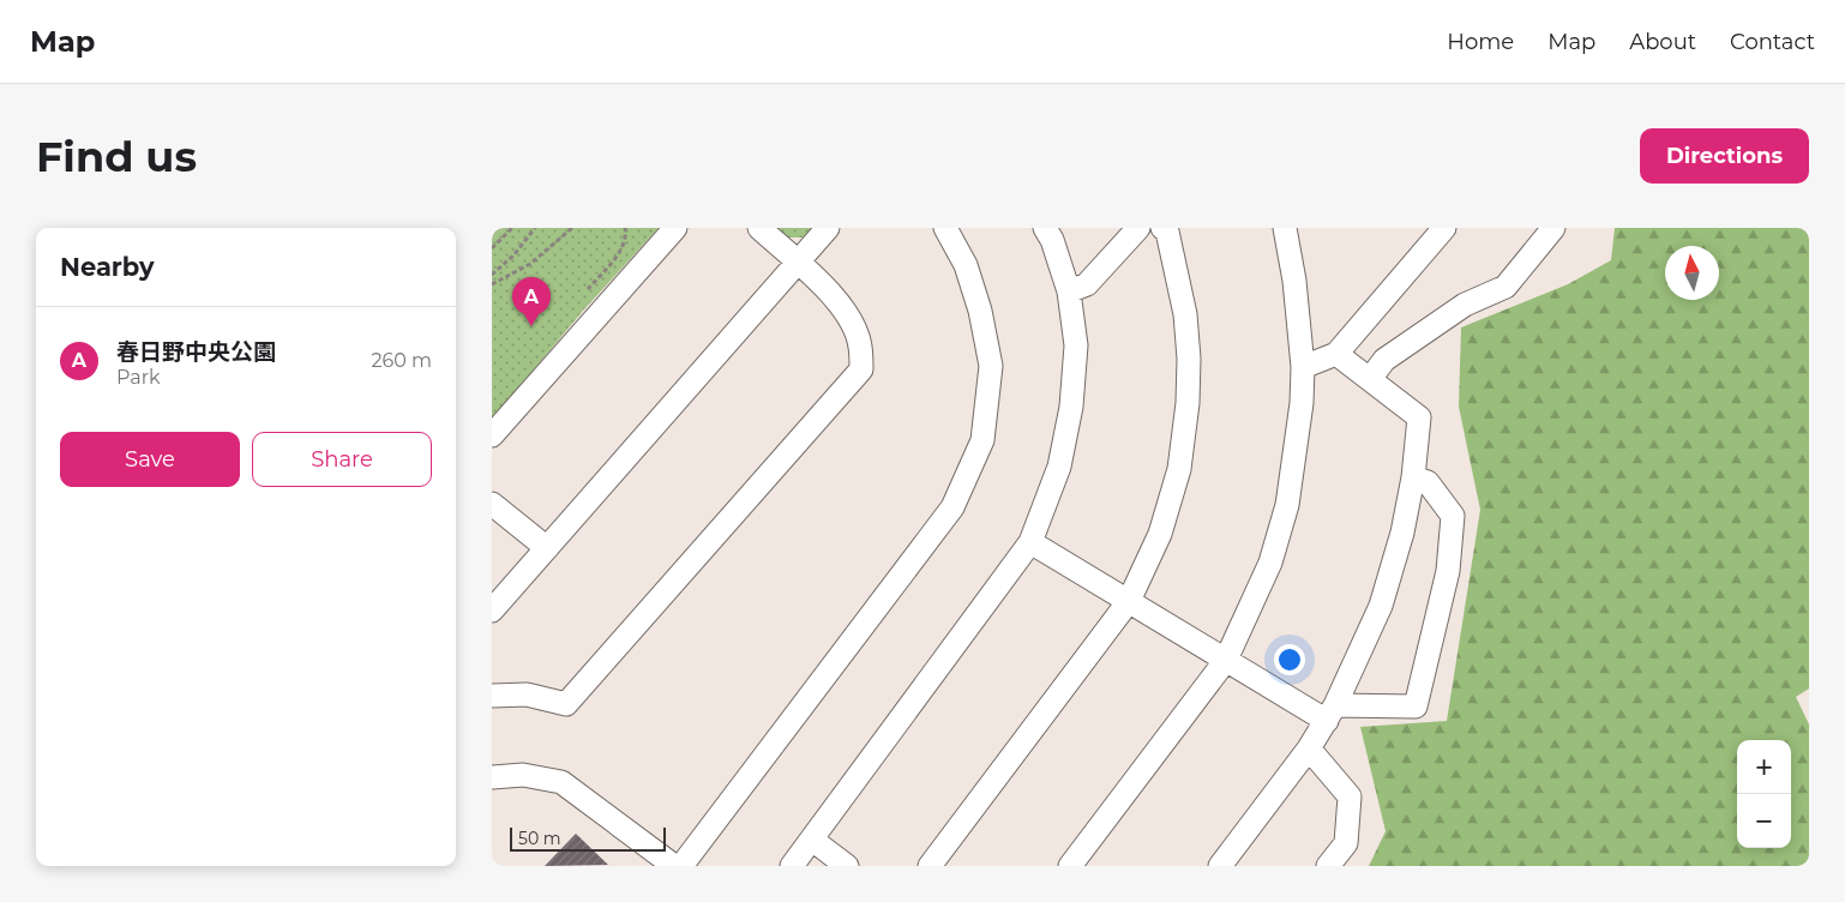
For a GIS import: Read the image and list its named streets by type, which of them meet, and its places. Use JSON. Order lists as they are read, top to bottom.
{
  "scale_bar": "50 m",
  "north": "top",
  "page": {
    "header": "Map",
    "nav": [
      "Home",
      "Map",
      "About",
      "Contact"
    ],
    "buttons": [
      "Directions",
      ["Save", "Share"]
    ],
    "title": "Find us",
    "heading": "Nearby",
    "pins": "A",
    "list": [
      {
        "mark": "A",
        "name": "春日野中央公園",
        "note": "Park",
        "value": "260 m"
      }
    ],
    "map_buttons": ["+", "−"],
    "scale": "50 m"
  }
}
